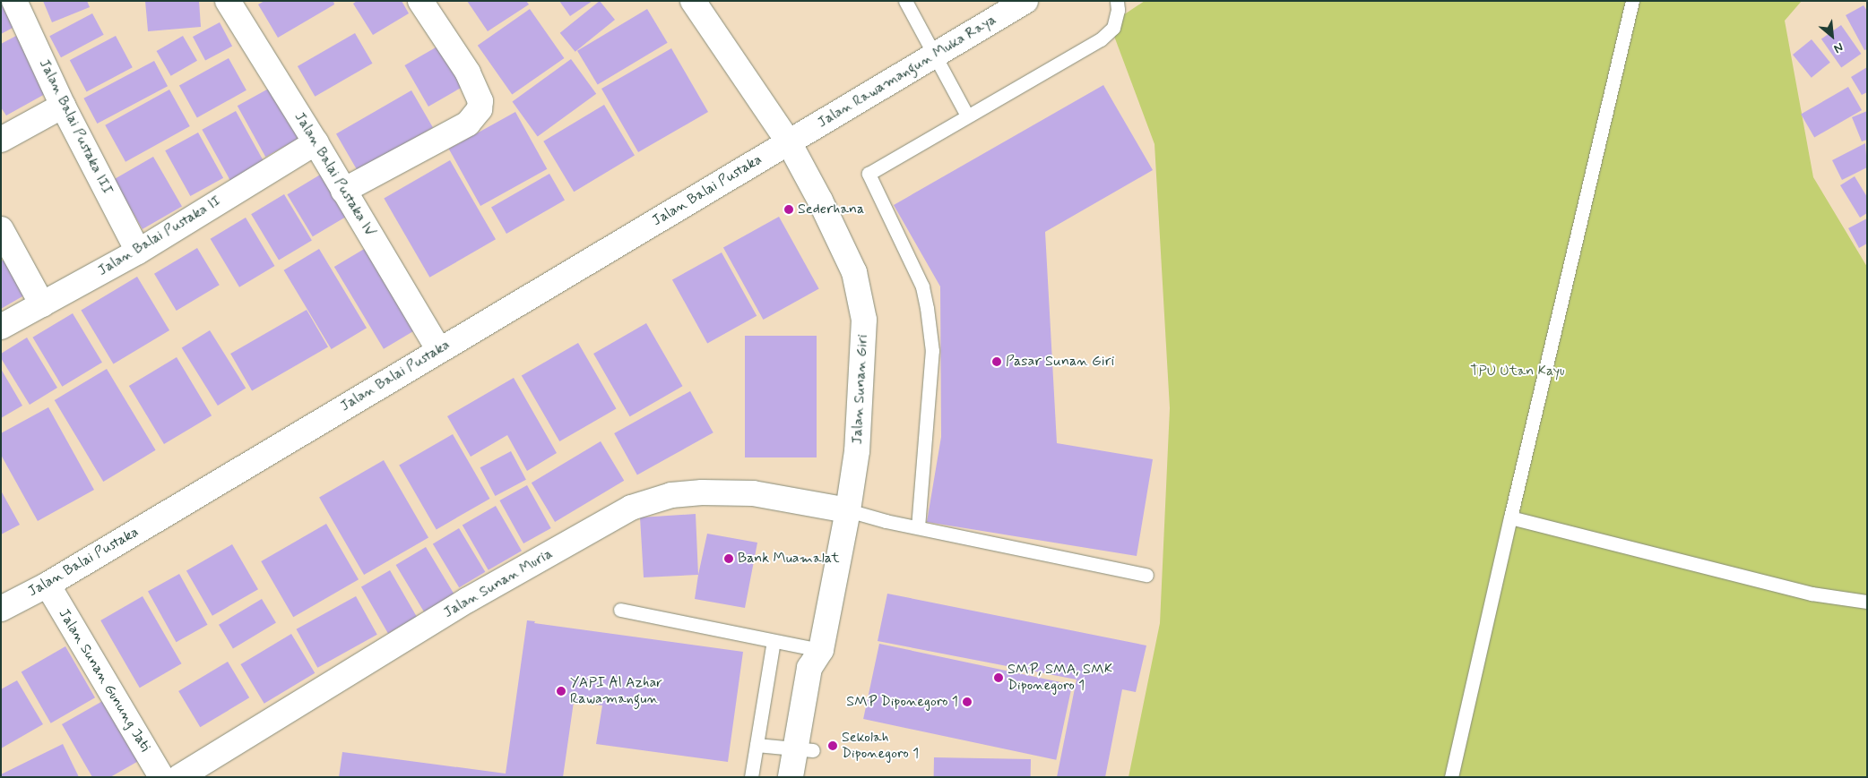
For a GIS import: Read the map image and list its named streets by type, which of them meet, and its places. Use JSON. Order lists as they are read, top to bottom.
{
  "streets": {
    "street": [
      "Jalan Rawamangun Muka Raya",
      "Jalan Balai Pustaka III",
      "Jalan Balai Pustaka IV",
      "Jalan Balai Pustaka",
      "Jalan Balai Pustaka II",
      "Jalan Sunan Giri",
      "Jalan Sunan Muria",
      "Jalan Sunan Gunung Jati"
    ]
  },
  "crossings": [
    ["Jalan Rawamangun Muka Raya", "Jalan Balai Pustaka"],
    ["Jalan Rawamangun Muka Raya", "Jalan Sunan Giri"],
    ["Jalan Balai Pustaka III", "Jalan Balai Pustaka II"],
    ["Jalan Balai Pustaka IV", "Jalan Balai Pustaka"],
    ["Jalan Balai Pustaka IV", "Jalan Balai Pustaka II"],
    ["Jalan Balai Pustaka", "Jalan Sunan Giri"],
    ["Jalan Balai Pustaka", "Jalan Sunan Gunung Jati"],
    ["Jalan Sunan Giri", "Jalan Sunan Muria"]
  ],
  "parks": ["TPU Utan Kayu"],
  "places": [
    "Sederhana",
    "Pasar Sunan Giri",
    "Bank Muamalat",
    "SMP, SMA, SMK Diponegoro 1",
    "YAPI Al Azhar Rawamangun",
    "SMP Diponegoro 1",
    "Sekolah Diponegoro 1"
  ],
  "north": "bottom right"
}
